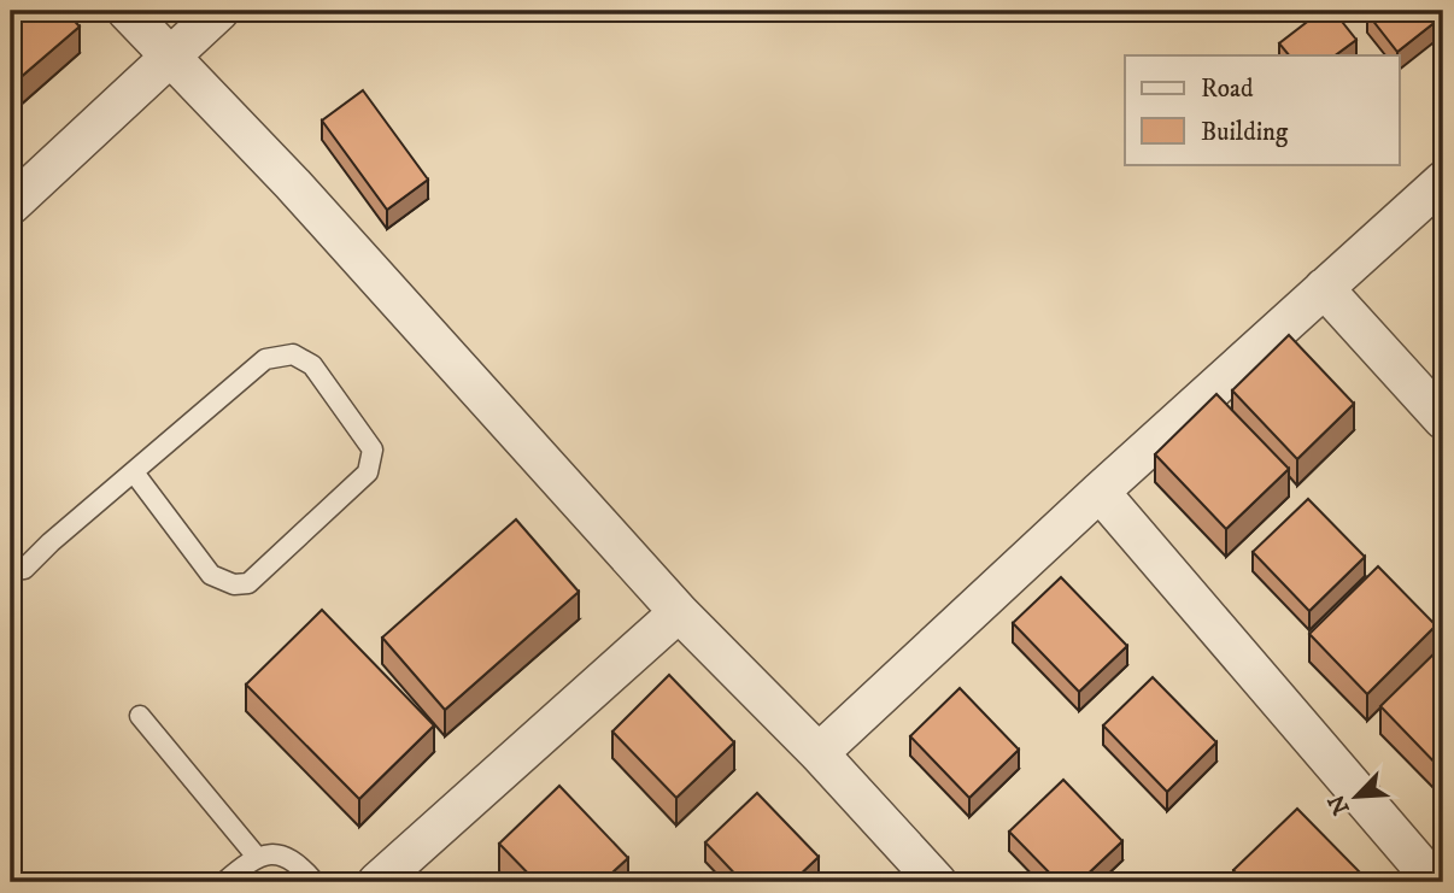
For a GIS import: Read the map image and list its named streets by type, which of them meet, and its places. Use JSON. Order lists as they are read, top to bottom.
{
  "legend": ["Road", "Building"],
  "north": "bottom left"
}
